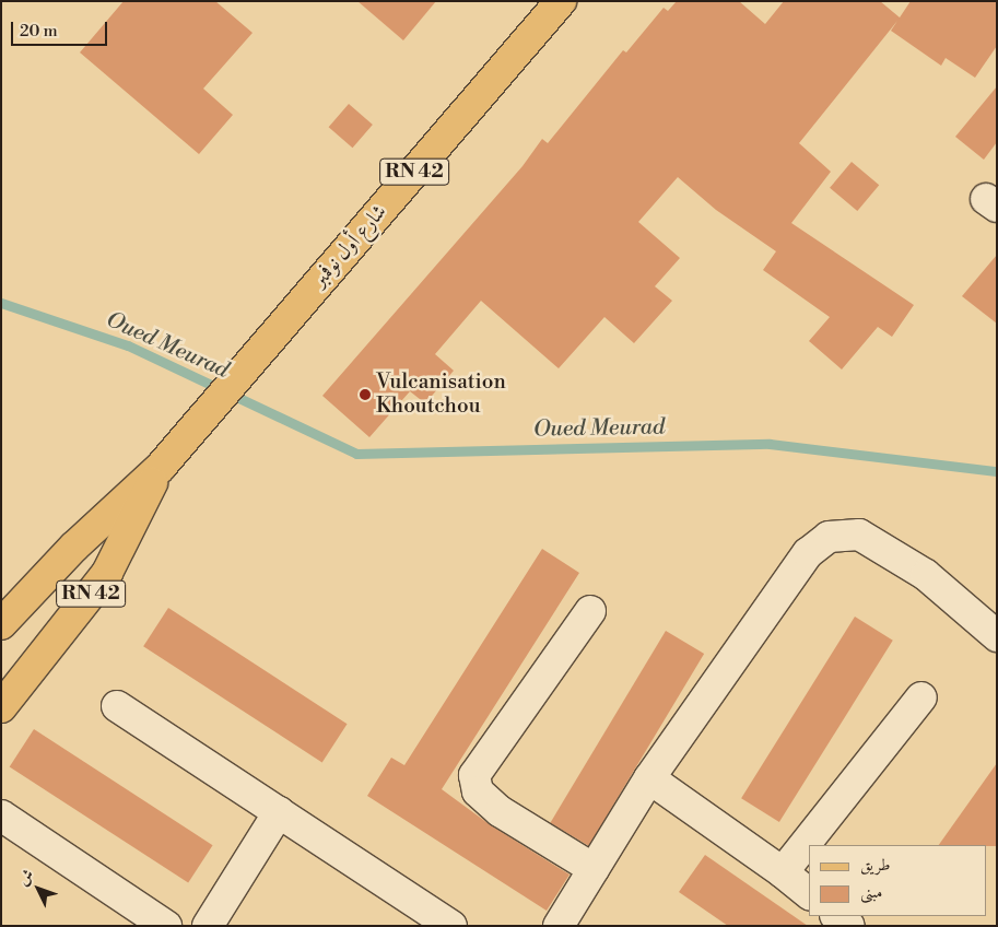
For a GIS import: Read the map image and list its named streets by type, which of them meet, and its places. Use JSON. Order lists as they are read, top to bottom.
{
  "streets": {
    "main road": ["RN 42", "شارع أول نوفمبر"]
  },
  "crossings": [
    ["RN 42", "شارع أول نوفمبر"]
  ],
  "water": ["Oued Meurad"],
  "places": ["Vulcanisation Khoutchou"],
  "legend": ["طريق", "مبنى"],
  "scale_bar": "20 m",
  "north": "top left"
}
